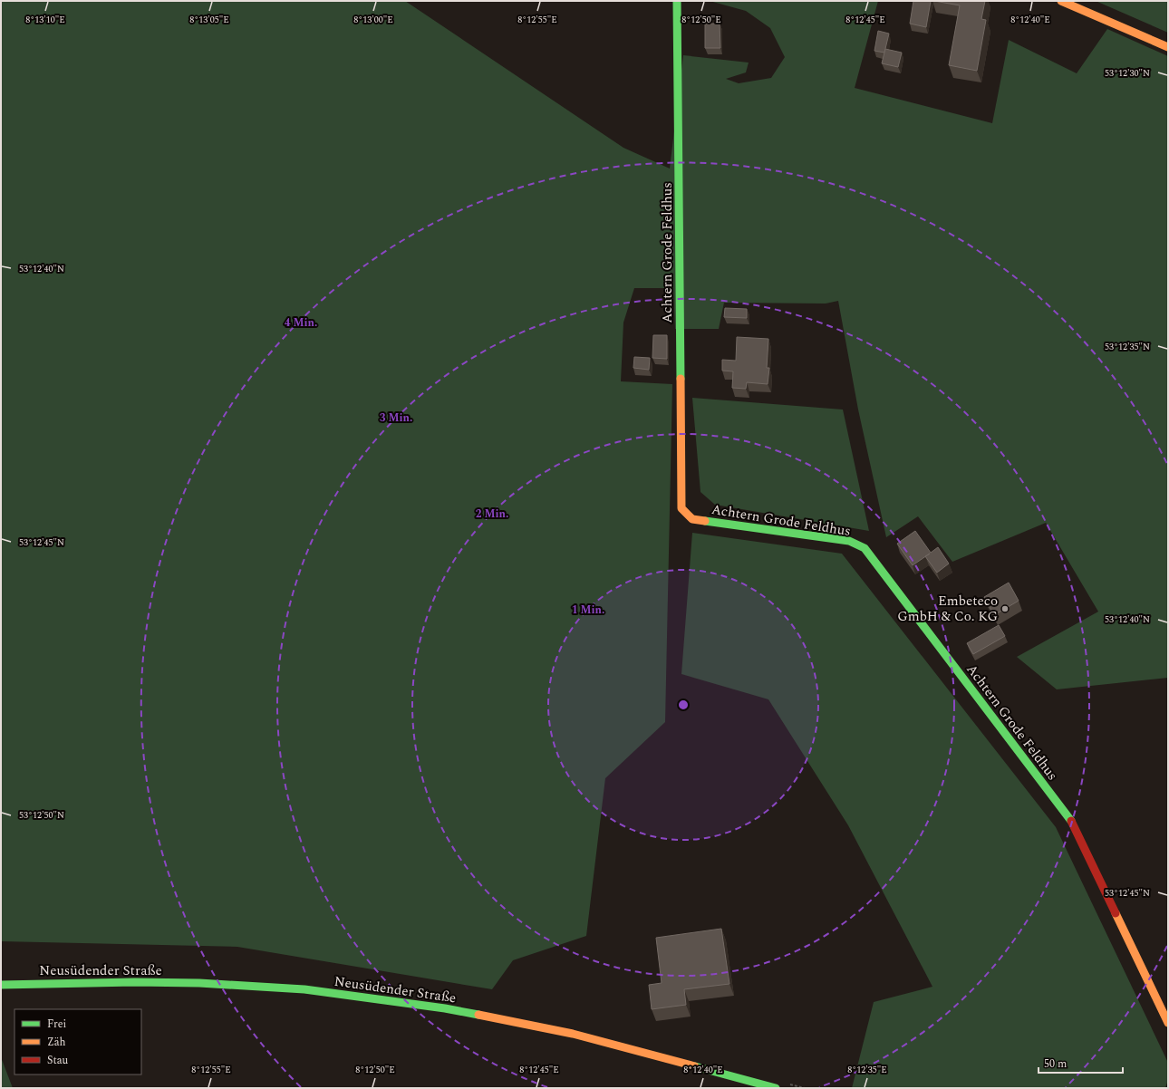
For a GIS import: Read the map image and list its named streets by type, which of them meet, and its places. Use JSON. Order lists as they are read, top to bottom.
{
  "streets": {
    "street": ["Achtern Grode Feldhus", "Neusüdender Straße"]
  },
  "places": ["Embeteco GmbH & Co. KG"],
  "legend": ["Frei", "Zäh", "Stau"],
  "scale_bar": "50 m",
  "coordinates": [
    "8°13'10\"E",
    "8°13'05\"E",
    "8°13'00\"E",
    "8°12'55\"E",
    "8°12'50\"E",
    "8°12'45\"E",
    "8°12'40\"E",
    "53°12'30\"N",
    "53°12'40\"N",
    "53°12'35\"N",
    "53°12'45\"N",
    "53°12'50\"N",
    "8°12'35\"E"
  ],
  "rings": [
    "4 Min.",
    "3 Min.",
    "2 Min.",
    "1 Min."
  ]
}
